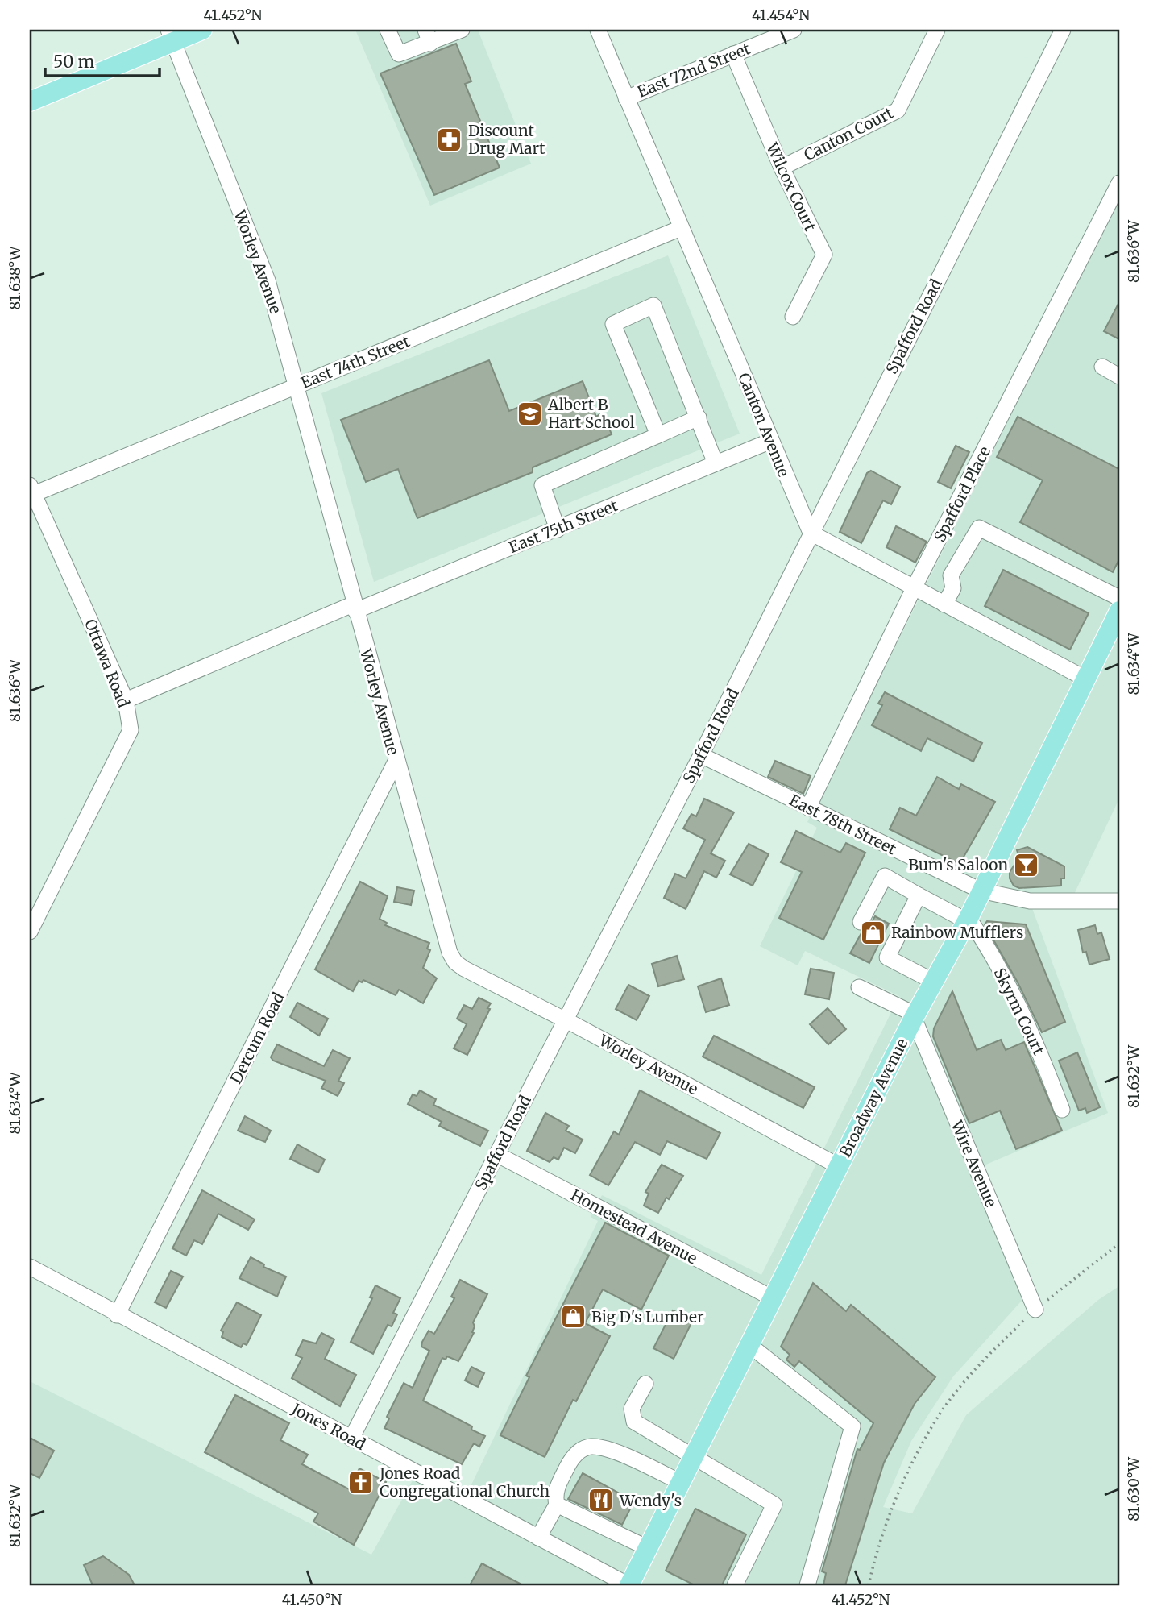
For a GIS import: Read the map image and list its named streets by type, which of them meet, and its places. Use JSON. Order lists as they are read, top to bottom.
{
  "streets": {
    "main road": ["Broadway Avenue"],
    "street": [
      "East 72nd Street",
      "Canton Court",
      "Wilcox Court",
      "Worley Avenue",
      "Spafford Road",
      "East 74th Street",
      "Canton Avenue",
      "Spafford Place",
      "East 75th Street",
      "Ottawa Road",
      "East 78th Street",
      "Skyrm Court",
      "Dercum Road",
      "Wire Avenue",
      "Homestead Avenue",
      "Jones Road"
    ]
  },
  "crossings": [
    ["East 72nd Street", "Wilcox Court"],
    ["East 72nd Street", "Canton Avenue"],
    ["Canton Court", "Wilcox Court"],
    ["Worley Avenue", "Spafford Road"],
    ["Worley Avenue", "East 74th Street"],
    ["Worley Avenue", "East 75th Street"],
    ["Worley Avenue", "Dercum Road"],
    ["Worley Avenue", "Broadway Avenue"],
    ["Spafford Road", "Canton Avenue"],
    ["Spafford Road", "East 78th Street"],
    ["Spafford Road", "Homestead Avenue"],
    ["Spafford Road", "Jones Road"],
    ["East 74th Street", "Canton Avenue"],
    ["East 74th Street", "Ottawa Road"],
    ["Canton Avenue", "East 75th Street"],
    ["Spafford Place", "East 78th Street"],
    ["East 75th Street", "Ottawa Road"],
    ["East 78th Street", "Broadway Avenue"],
    ["Skyrm Court", "Broadway Avenue"],
    ["Dercum Road", "Jones Road"],
    ["Broadway Avenue", "Wire Avenue"],
    ["Broadway Avenue", "Homestead Avenue"],
    ["Broadway Avenue", "Jones Road"]
  ],
  "places": {
    "pharmacy": ["Discount Drug Mart"],
    "school or university": ["Albert B Hart School"],
    "bar": ["Bum's Saloon"],
    "shop": ["Rainbow Mufflers", "Big D's Lumber"],
    "church": ["Jones Road Congregational Church"],
    "restaurant": ["Wendy's"]
  },
  "scale_bar": "50 m",
  "coordinates": [
    "41.452°N",
    "41.454°N",
    "81.636°W",
    "81.638°W",
    "81.634°W",
    "81.632°W",
    "81.630°W",
    "41.450°N"
  ]
}
